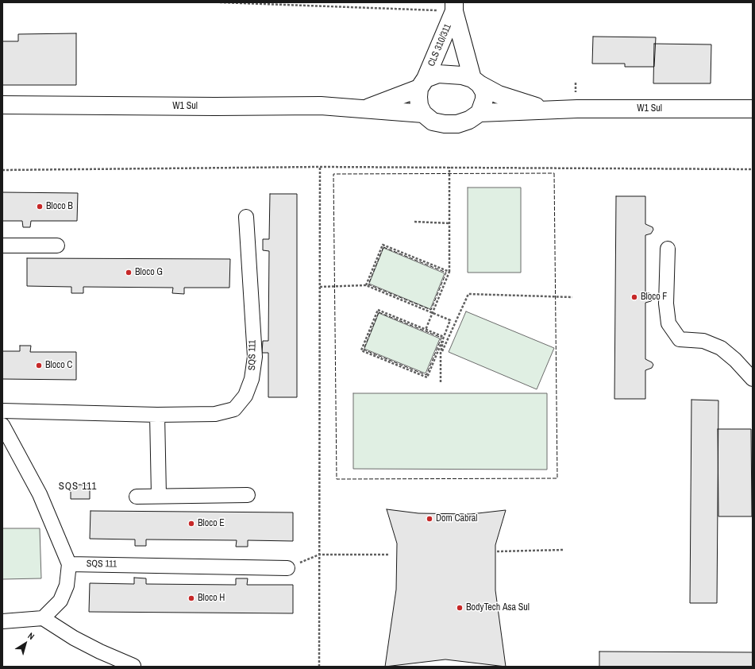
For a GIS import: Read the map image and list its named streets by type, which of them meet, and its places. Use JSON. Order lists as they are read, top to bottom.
{
  "streets": {
    "street": ["CLS 310/311", "W1 Sul", "SQS 111"]
  },
  "crossings": [
    ["CLS 310/311", "W1 Sul"]
  ],
  "districts": ["SQS 111"],
  "places": [
    "Bloco B",
    "Bloco G",
    "Bloco F",
    "Bloco C",
    "Dom Cabral",
    "Bloco E",
    "Bloco H",
    "BodyTech Asa Sul"
  ],
  "north": "top right"
}
